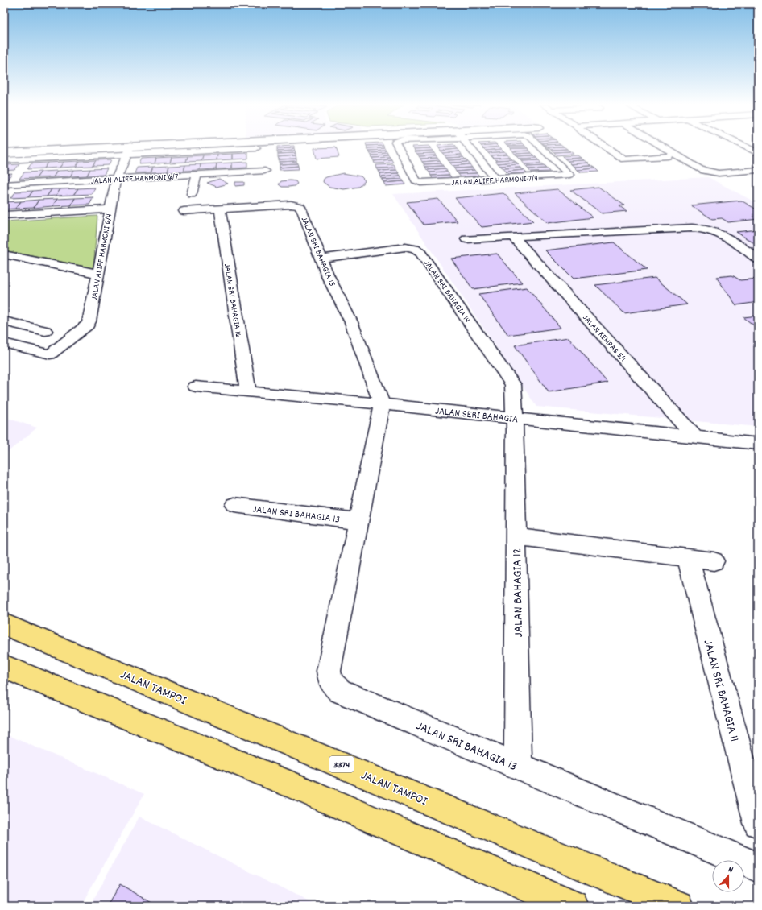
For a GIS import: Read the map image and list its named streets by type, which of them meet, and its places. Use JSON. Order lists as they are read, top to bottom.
{
  "streets": {
    "main road": ["JALAN TAMPOI", "3374"],
    "street": [
      "JALAN ALIFF HARMONI 6/7",
      "JALAN ALIFF HARMONI 7/4",
      "JALAN SRI BAHAGIA 15",
      "JALAN ALIFF HARMONI 6/4",
      "JALAN SRI BAHAGIA 14",
      "JALAN SRI BAHAGIA 16",
      "JALAN KEMPAS 5/1",
      "JALAN SERI BAHAGIA",
      "JALAN SRI BAHAGIA 13",
      "JALAN BAHAGIA 12",
      "JALAN SRI BAHAGIA 11"
    ]
  },
  "crossings": [
    ["JALAN ALIFF HARMONI 6/7", "JALAN ALIFF HARMONI 6/4"],
    ["JALAN SRI BAHAGIA 15", "JALAN SRI BAHAGIA 14"],
    ["JALAN SRI BAHAGIA 15", "JALAN SRI BAHAGIA 16"],
    ["JALAN SRI BAHAGIA 15", "JALAN SERI BAHAGIA"],
    ["JALAN SRI BAHAGIA 15", "JALAN SRI BAHAGIA 13"],
    ["JALAN SRI BAHAGIA 14", "JALAN SERI BAHAGIA"],
    ["JALAN SRI BAHAGIA 14", "JALAN BAHAGIA 12"],
    ["JALAN SRI BAHAGIA 16", "JALAN SERI BAHAGIA"],
    ["JALAN KEMPAS 5/1", "JALAN SERI BAHAGIA"],
    ["JALAN SERI BAHAGIA", "JALAN SRI BAHAGIA 13"],
    ["JALAN SERI BAHAGIA", "JALAN BAHAGIA 12"],
    ["JALAN SRI BAHAGIA 13", "JALAN BAHAGIA 12"]
  ],
  "north": "top"
}
